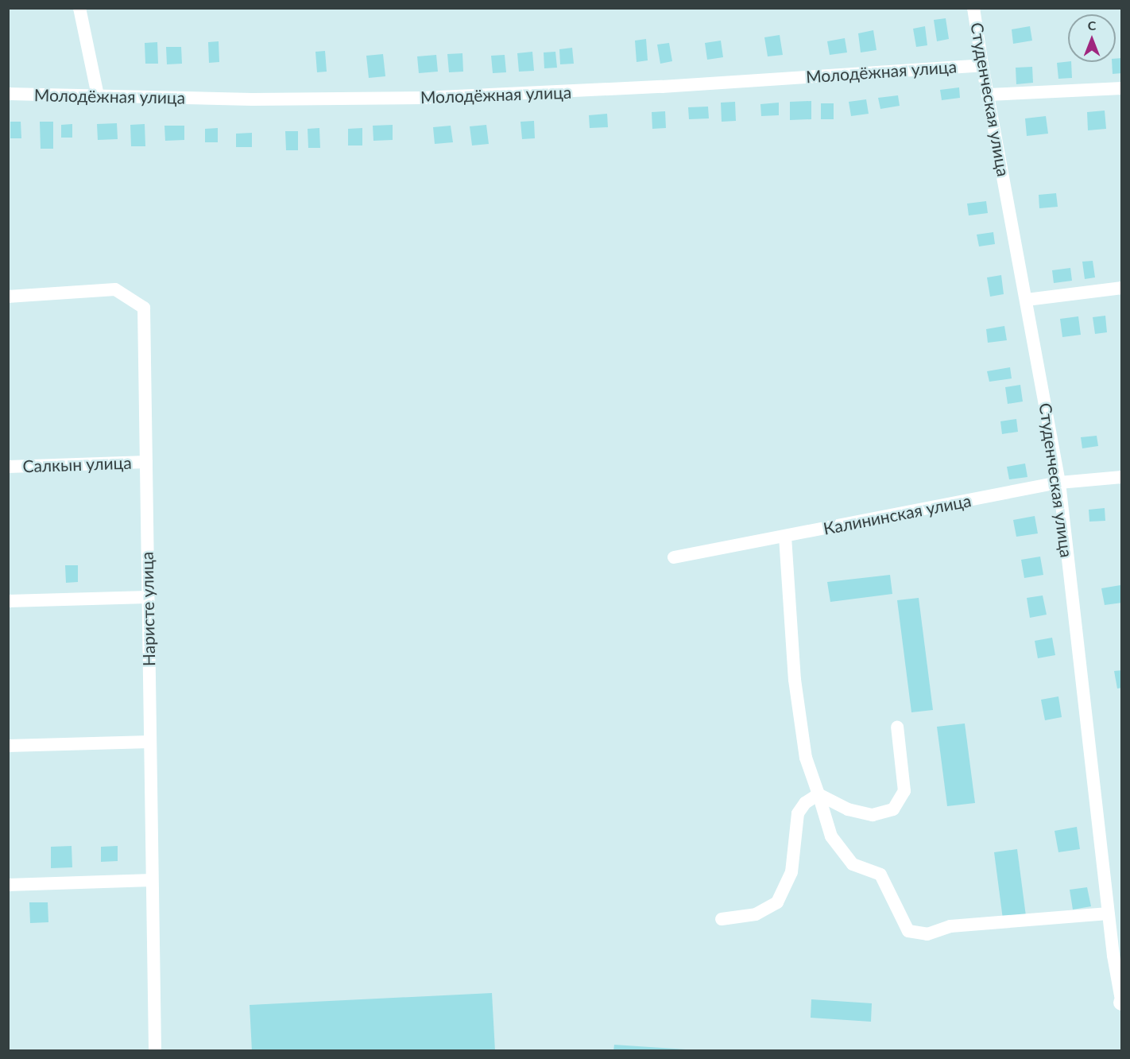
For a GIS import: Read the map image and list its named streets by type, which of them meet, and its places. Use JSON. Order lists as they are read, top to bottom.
{
  "streets": {
    "street": [
      "Молодёжная улица",
      "Студенческая улица",
      "Салкын улица",
      "Калининская улица",
      "Наристе улица"
    ]
  },
  "crossings": [
    ["Молодёжная улица", "Студенческая улица"],
    ["Студенческая улица", "Калининская улица"],
    ["Салкын улица", "Наристе улица"]
  ],
  "north": "top"
}
